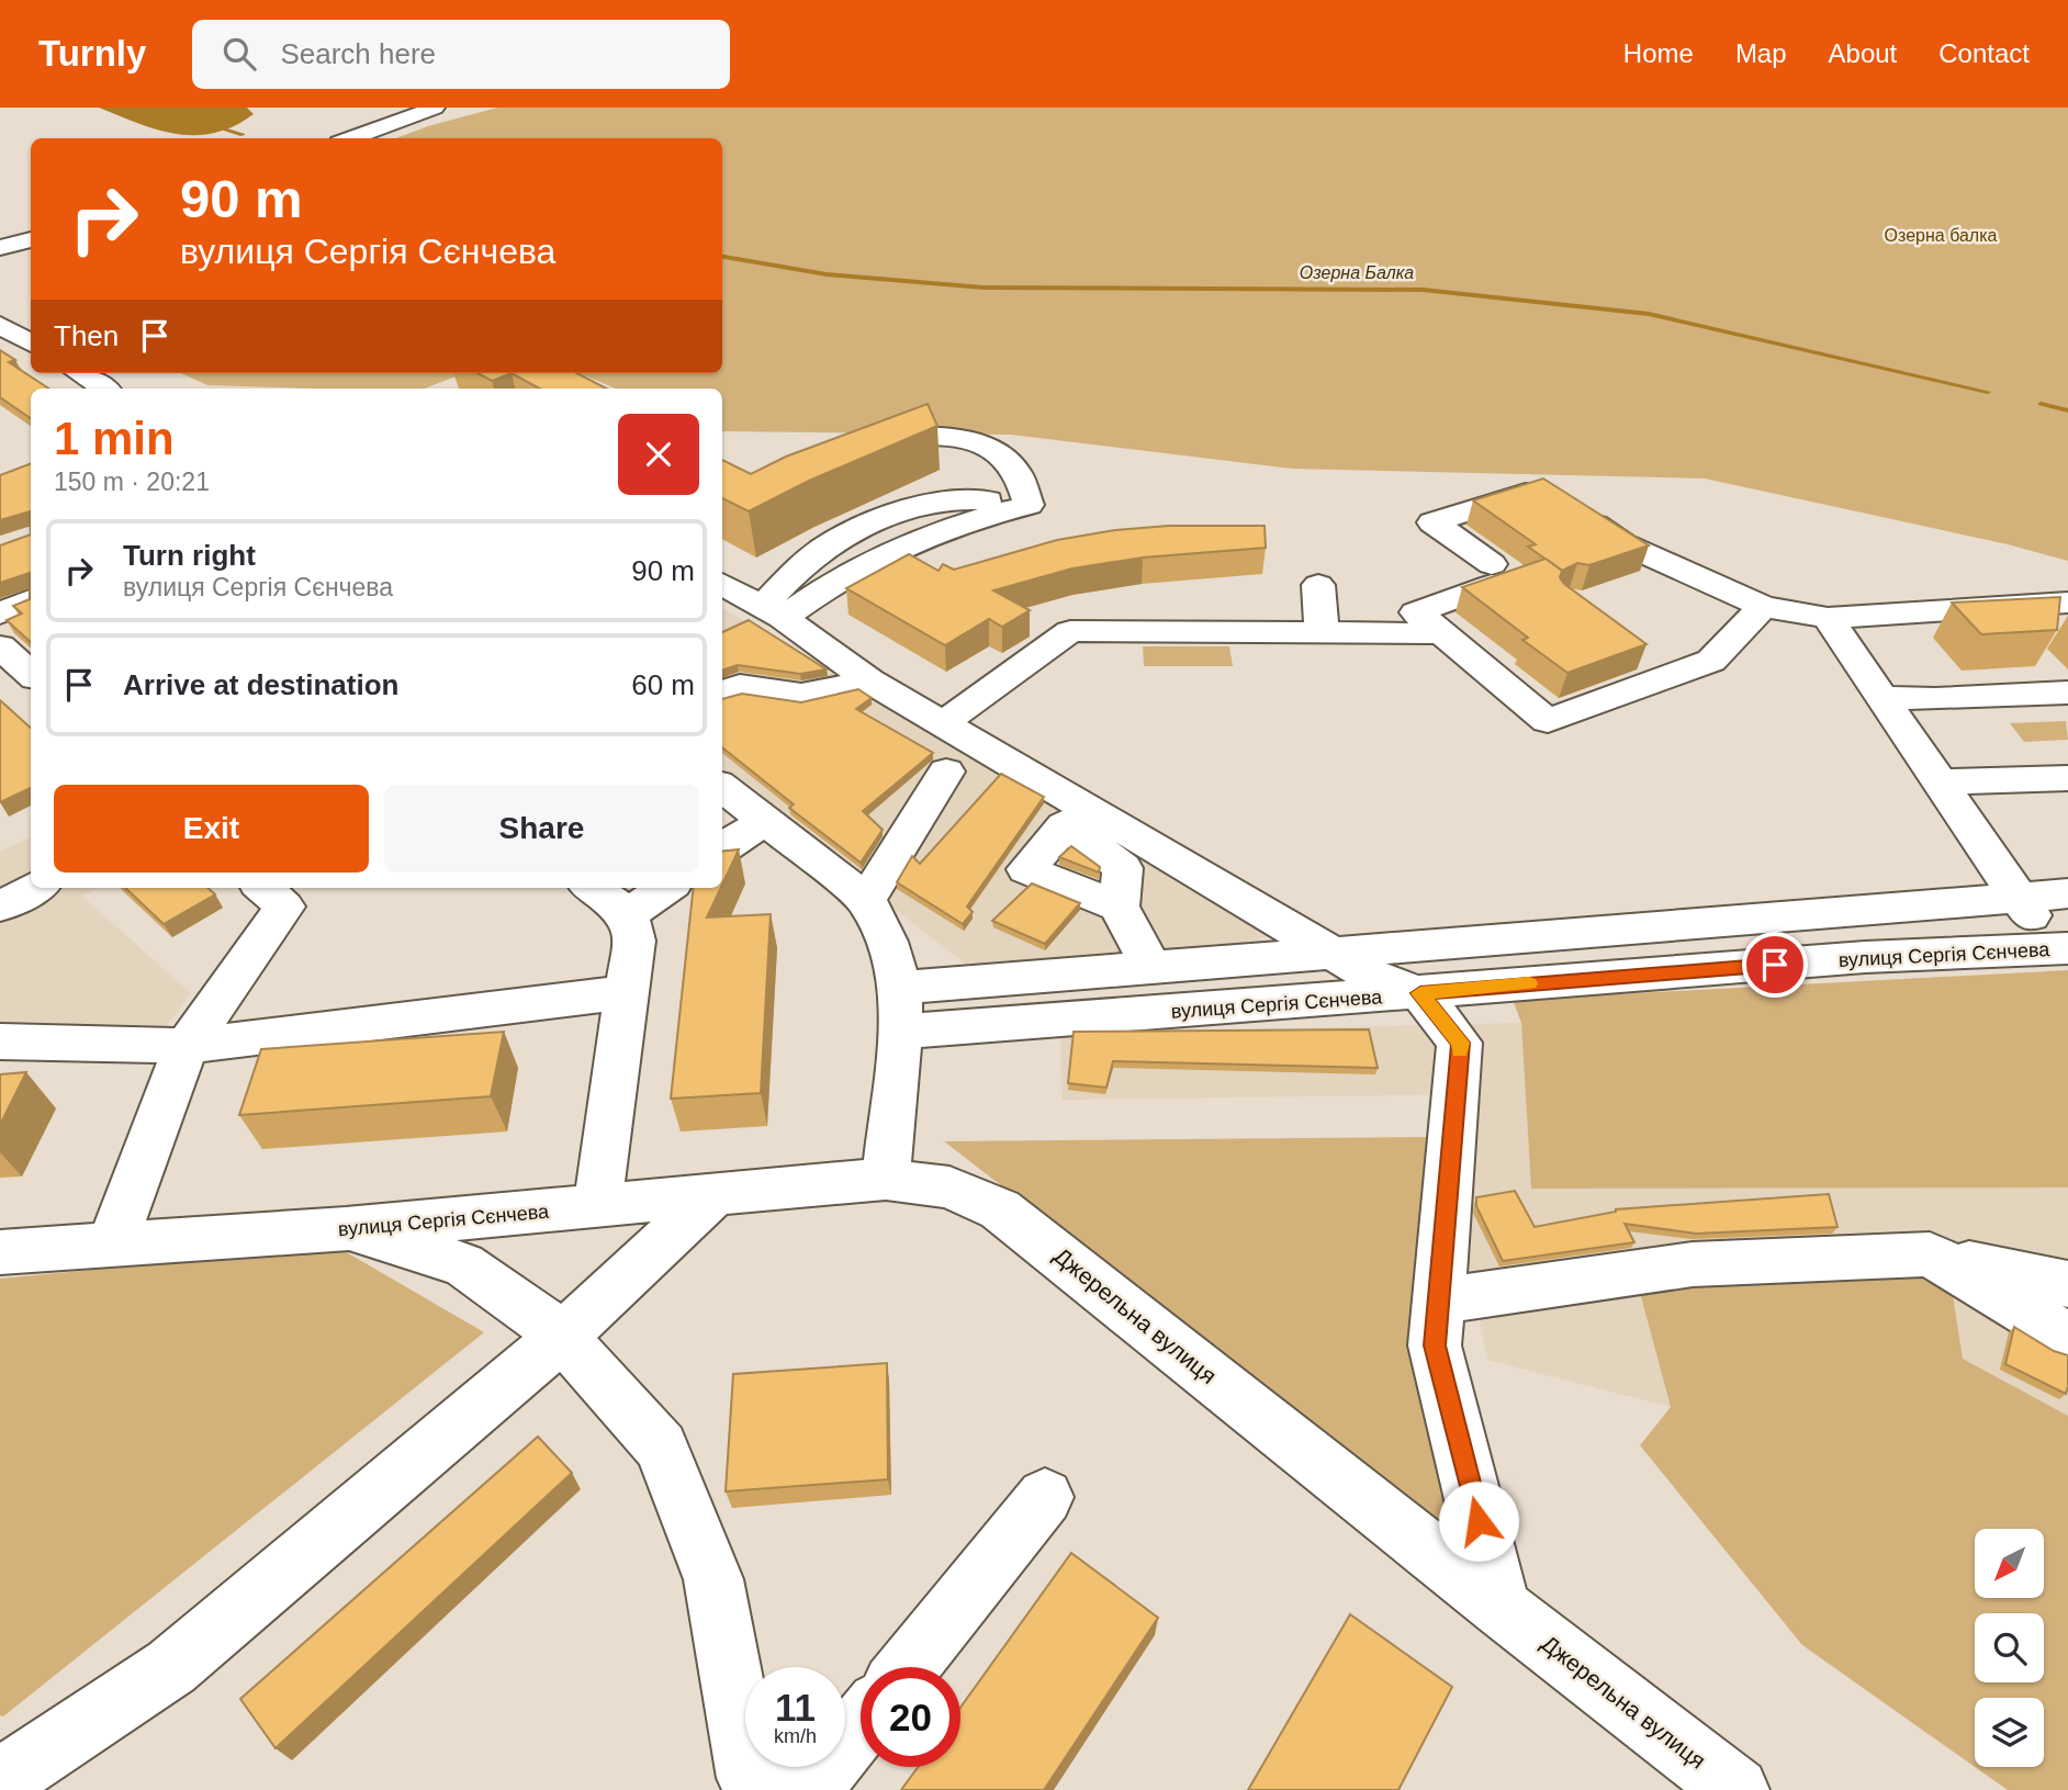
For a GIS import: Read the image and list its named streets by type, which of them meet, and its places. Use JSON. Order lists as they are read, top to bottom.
{
  "streets": {
    "street": ["вулиця Сергія Сєнчева", "Джерельна вулиця"]
  },
  "crossings": [
    ["вулиця Сергія Сєнчева", "Джерельна вулиця"]
  ],
  "water": ["Озерна Балка"],
  "parks": ["Озерна балка"],
  "north": "bottom left",
  "page": {
    "header": "Turnly",
    "search": "Search here",
    "nav": [
      "Home",
      "Map",
      "About",
      "Contact"
    ],
    "turn": ["90 m", "вулиця Сергія Сєнчева"],
    "then": "Then",
    "heading": ["1 min", "150 m · 20:21"],
    "list": [
      {
        "name": "Turn right",
        "note": "вулиця Сергія Сєнчева",
        "value": "90 m"
      },
      {
        "name": "Arrive at destination",
        "value": "60 m"
      }
    ],
    "buttons": ["Exit", "Share"],
    "speed": "11 km/h",
    "limit": "20"
  }
}
